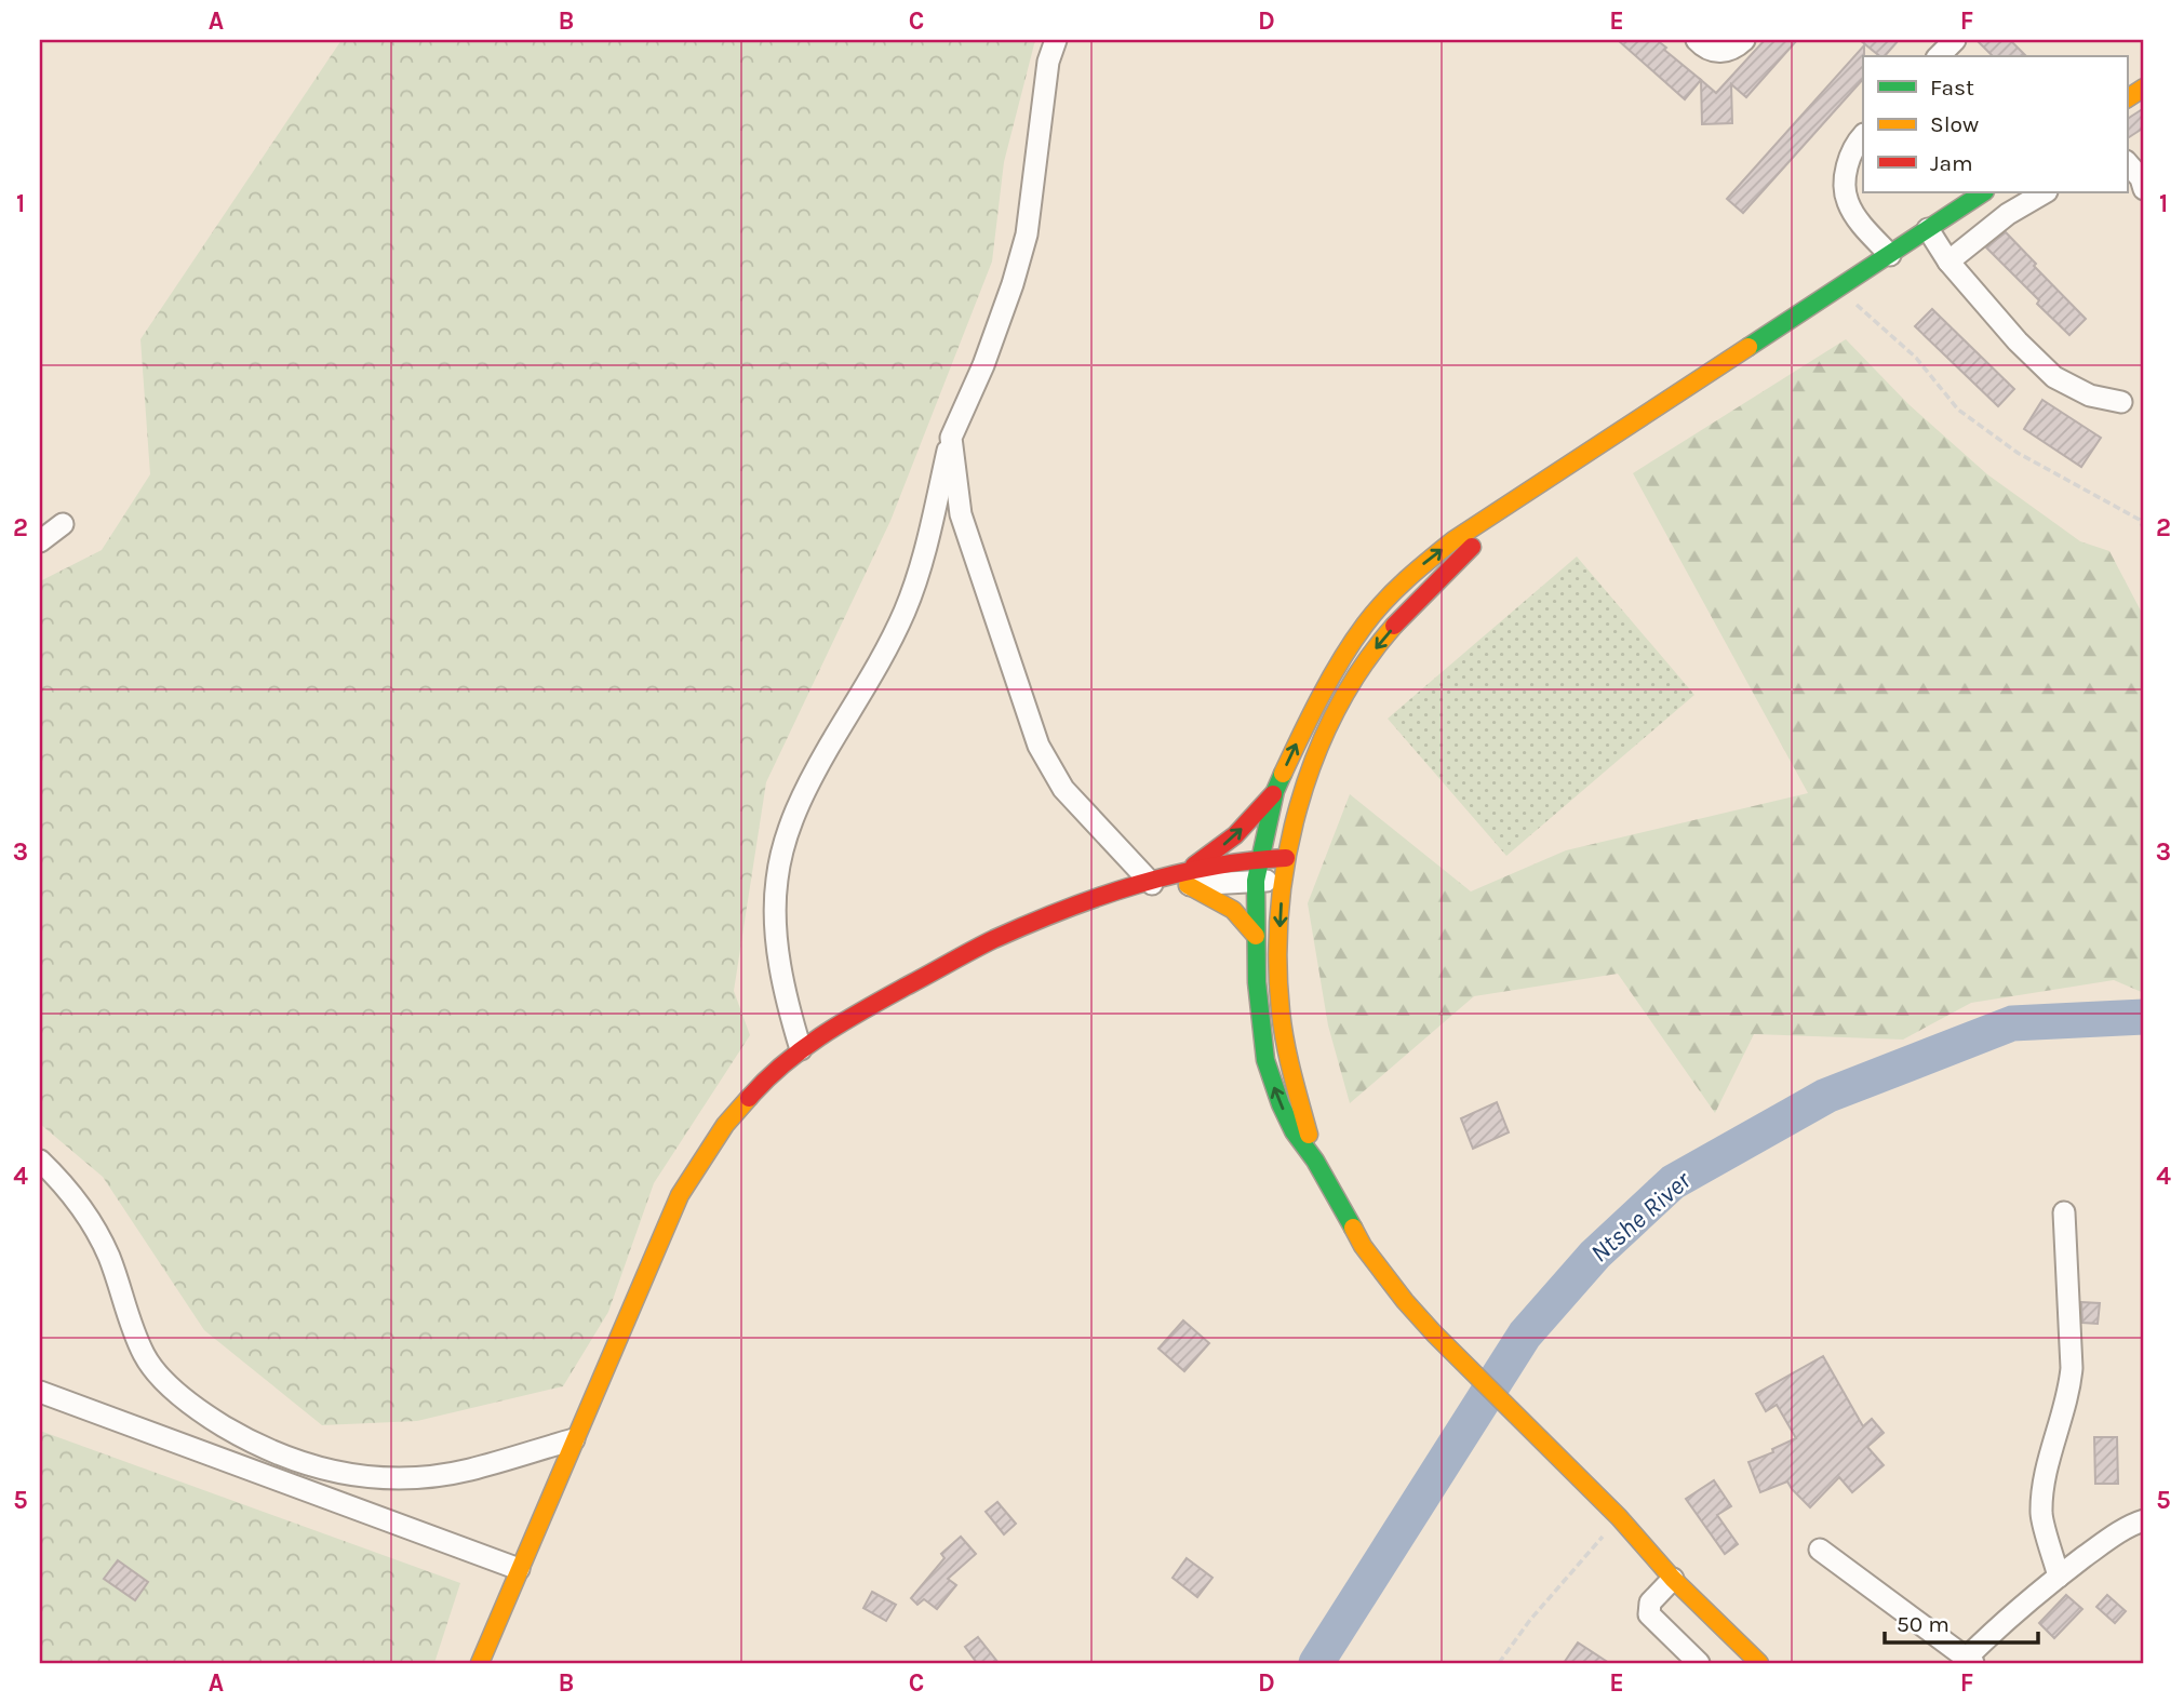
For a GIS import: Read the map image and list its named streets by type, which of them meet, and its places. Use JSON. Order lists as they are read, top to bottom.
{
  "water": ["Ntshe River"],
  "legend": ["Fast", "Slow", "Jam"],
  "scale_bar": "50 m",
  "grid": {
    "columns": [
      "A",
      "B",
      "C",
      "D",
      "E",
      "F"
    ],
    "rows": [
      "1",
      "2",
      "3",
      "4",
      "5"
    ]
  }
}
